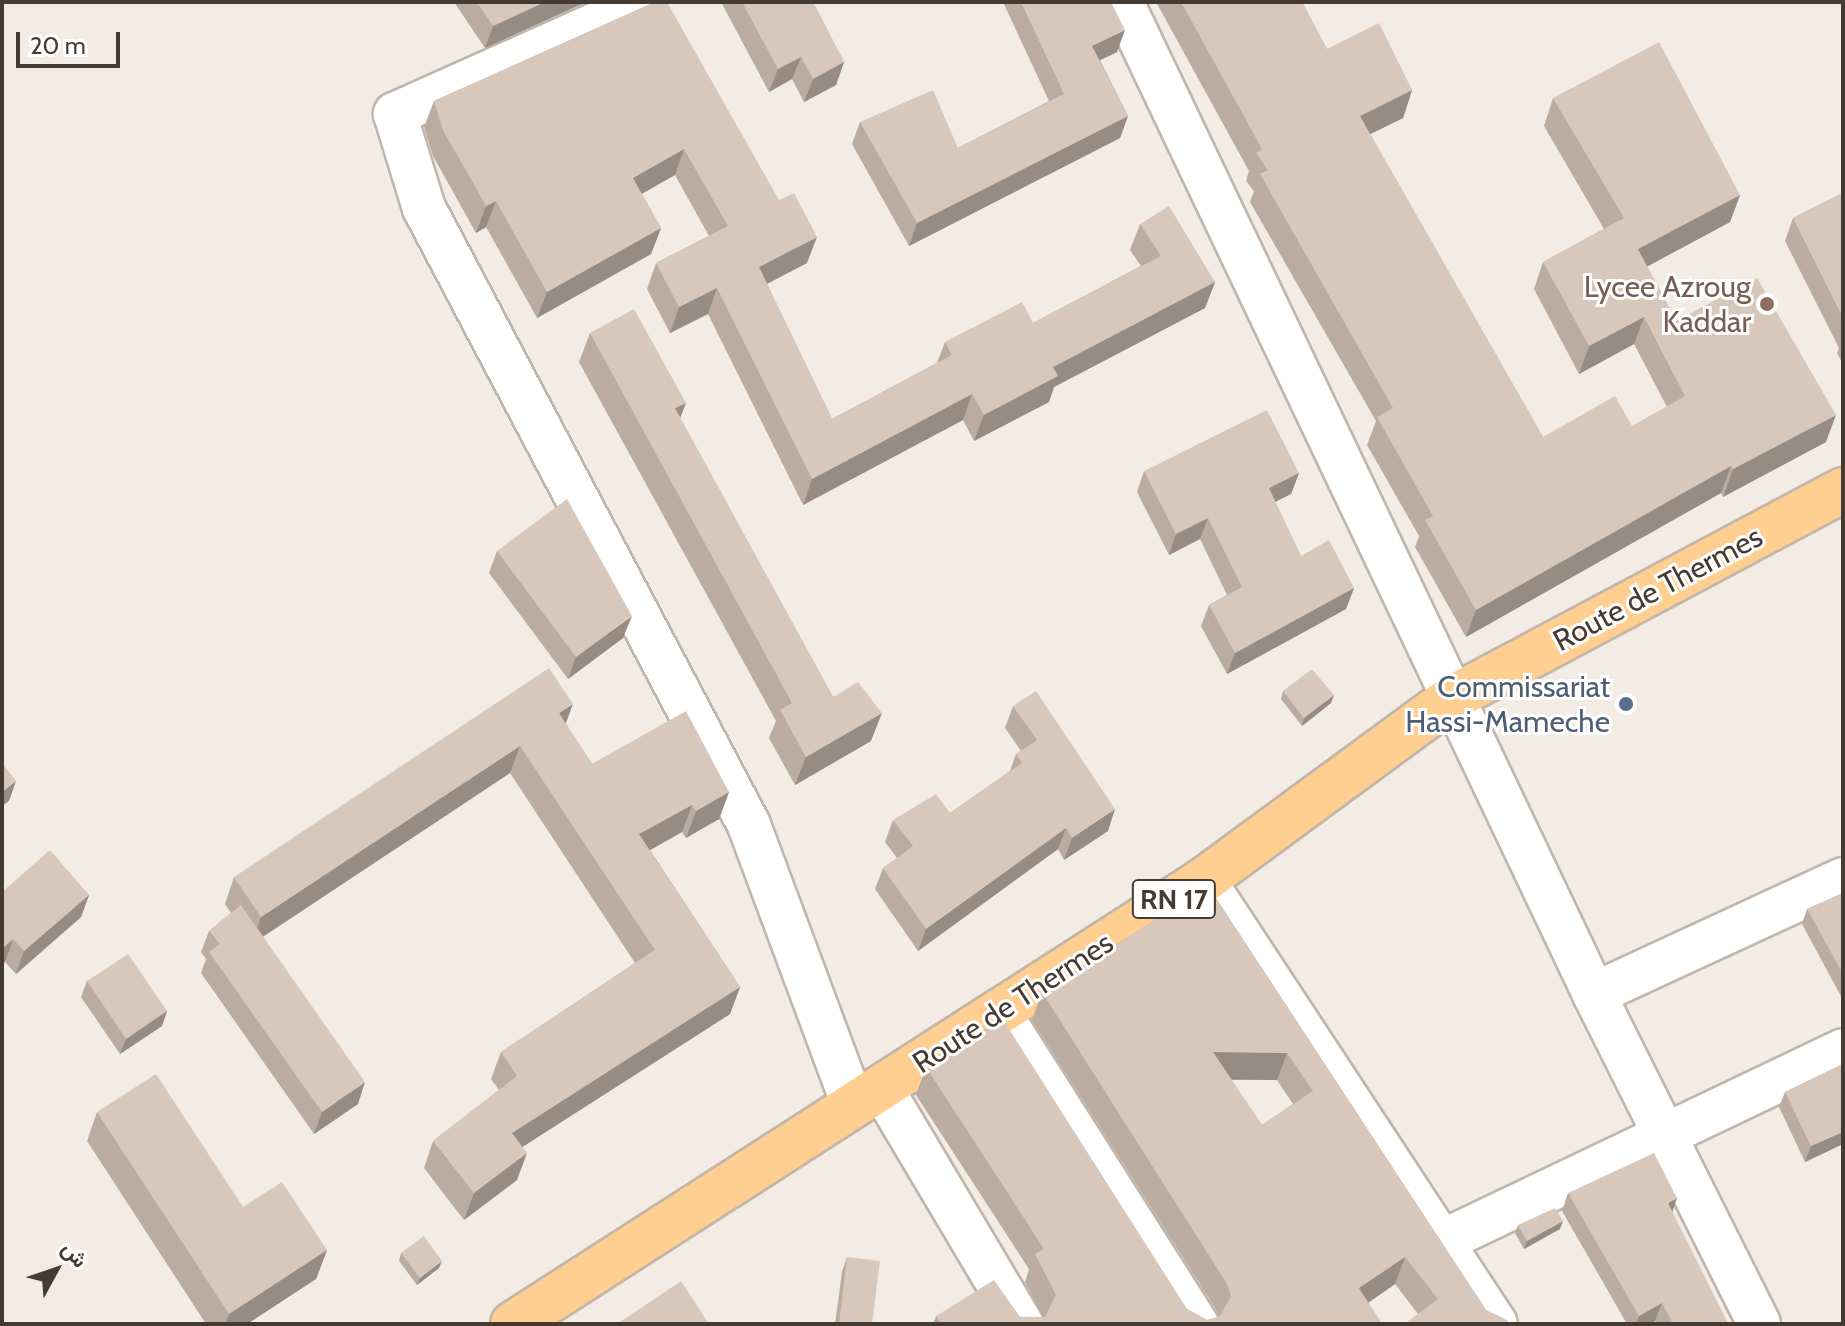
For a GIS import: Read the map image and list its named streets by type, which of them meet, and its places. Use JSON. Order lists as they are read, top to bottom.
{
  "streets": {
    "main road": ["Route de Thermes", "RN 17"]
  },
  "places": ["Lycee Azroug Kaddar", "Commissariat Hassi-Mameche"],
  "scale_bar": "20 m",
  "north": "top right"
}
